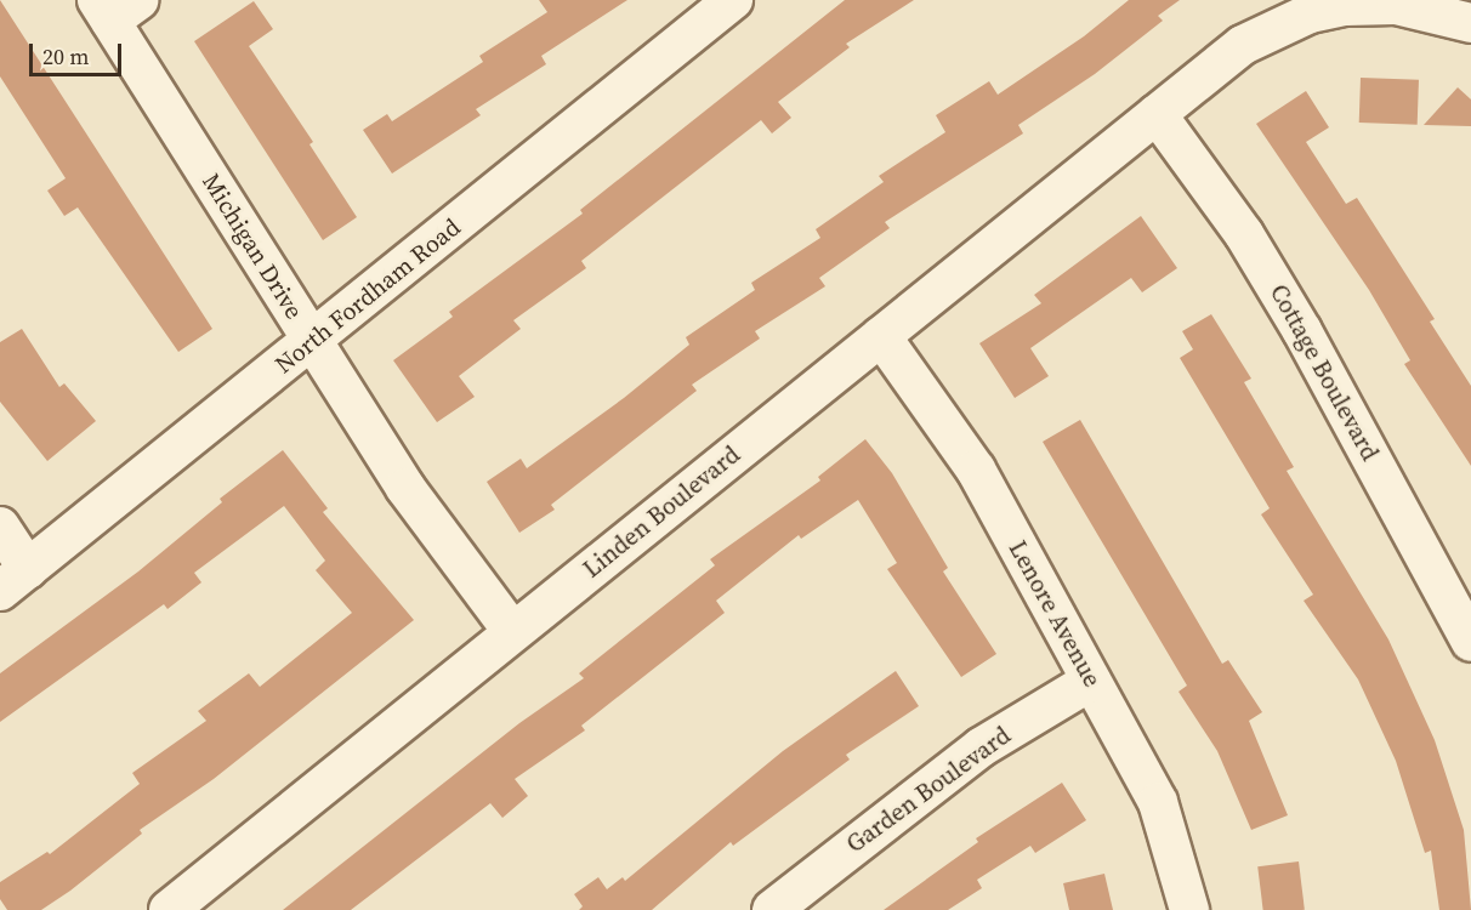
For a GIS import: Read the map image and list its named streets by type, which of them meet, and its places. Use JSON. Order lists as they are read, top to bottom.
{
  "streets": {
    "street": [
      "Michigan Drive",
      "North Fordham Road",
      "Cottage Boulevard",
      "Linden Boulevard",
      "Lenore Avenue",
      "Garden Boulevard"
    ]
  },
  "crossings": [
    ["Michigan Drive", "North Fordham Road"],
    ["Michigan Drive", "Linden Boulevard"],
    ["Cottage Boulevard", "Linden Boulevard"],
    ["Linden Boulevard", "Lenore Avenue"],
    ["Lenore Avenue", "Garden Boulevard"]
  ],
  "scale_bar": "20 m"
}
